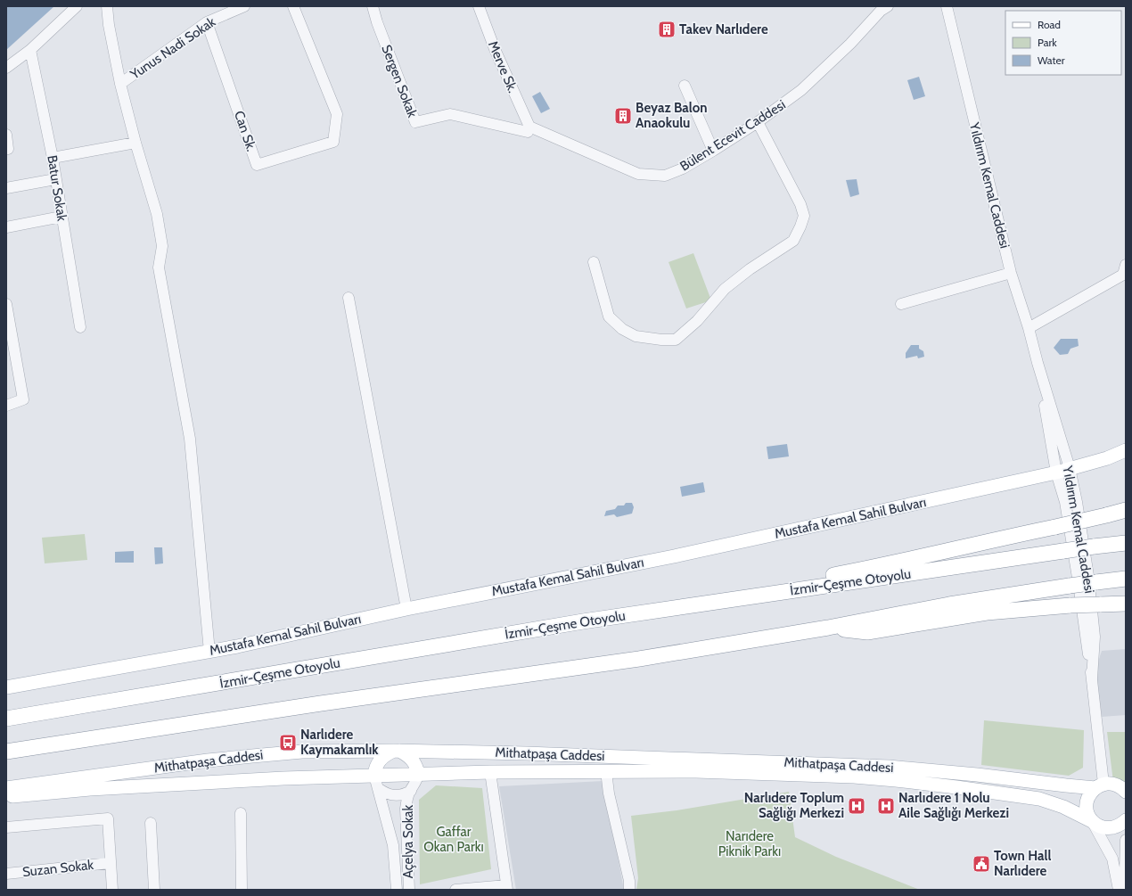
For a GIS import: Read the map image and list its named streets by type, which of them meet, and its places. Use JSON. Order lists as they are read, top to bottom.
{
  "streets": {
    "highway": ["İzmir-Çeşme Otoyolu"],
    "main road": ["Mustafa Kemal Sahil Bulvarı", "Mithatpaşa Caddesi"],
    "street": [
      "Yunus Nadi Sokak",
      "Merve Sk.",
      "Sergen Sokak",
      "Can Sk.",
      "Bülent Ecevit Caddesi",
      "Yıldırım Kemal Caddesi",
      "Batur Sokak",
      "Açelya Sokak",
      "Suzan Sokak"
    ]
  },
  "crossings": [
    ["Yunus Nadi Sokak", "Can Sk."],
    ["Merve Sk.", "Sergen Sokak"],
    ["Merve Sk.", "Bülent Ecevit Caddesi"],
    ["Sergen Sokak", "Bülent Ecevit Caddesi"],
    ["Yıldırım Kemal Caddesi", "Mustafa Kemal Sahil Bulvarı"],
    ["Yıldırım Kemal Caddesi", "Mithatpaşa Caddesi"],
    ["Mithatpaşa Caddesi", "Açelya Sokak"]
  ],
  "parks": ["Gaffar Okan Parkı", "Narıdere Piknik Parkı"],
  "places": {
    "building": ["Takev Narlıdere", "Beyaz Balon Anaokulu"],
    "bus stop": ["Narlıdere Kaymakamlık"],
    "hospital": ["Narlıdere Toplum Sağlığı Merkezi", "Narlıdere 1 Nolu Aile Sağlığı Merkezi"],
    "public building": ["Town Hall Narlıdere"]
  },
  "legend": ["Road", "Park", "Water"]
}
